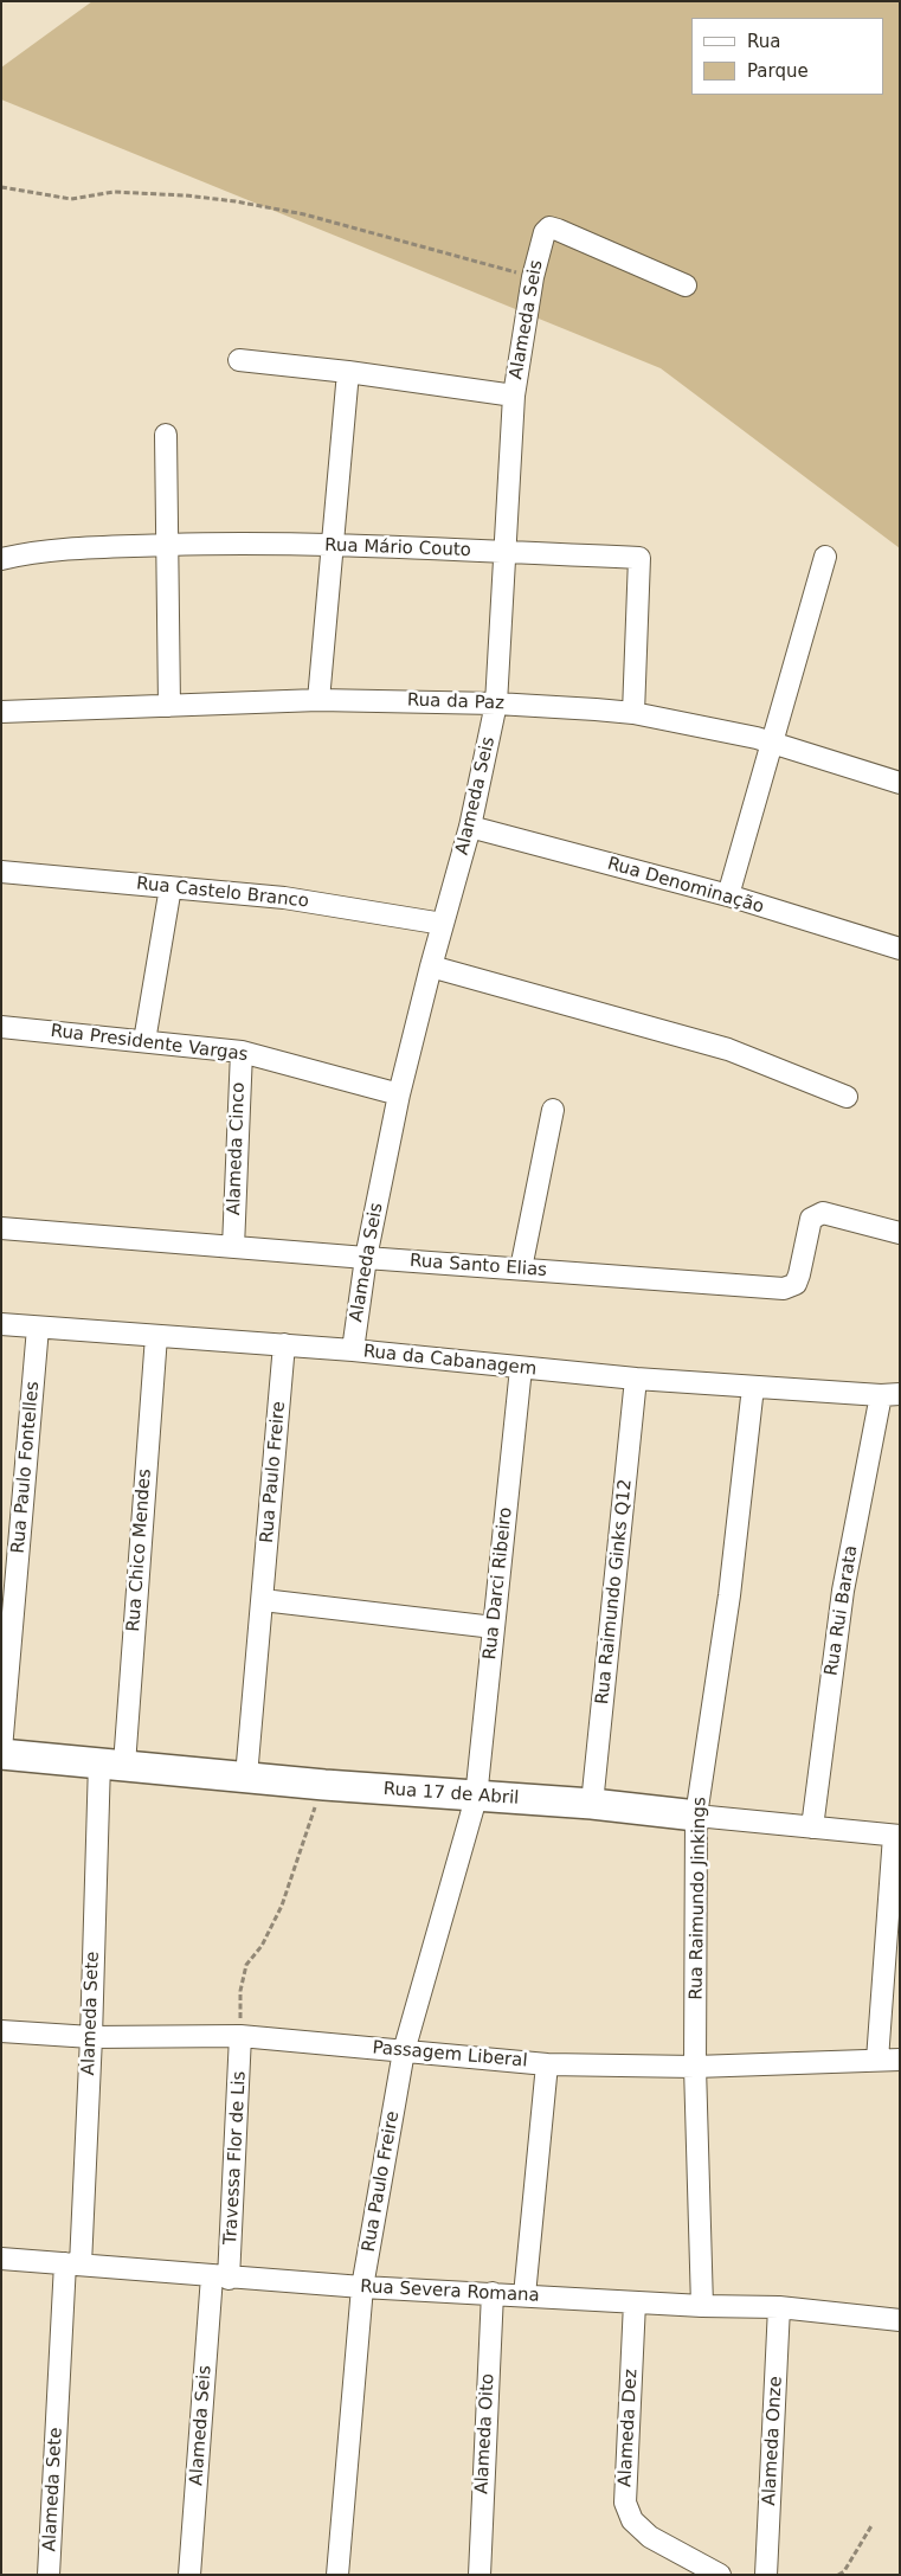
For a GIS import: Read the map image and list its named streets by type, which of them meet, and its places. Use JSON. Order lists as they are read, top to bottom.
{
  "streets": {
    "street": [
      "Alameda Seis",
      "Rua Mário Couto",
      "Rua da Paz",
      "Rua Denominação",
      "Rua Castelo Branco",
      "Rua Presidente Vargas",
      "Alameda Cinco",
      "Rua Santo Elias",
      "Rua da Cabanagem",
      "Rua Paulo Fontelles",
      "Rua Paulo Freire",
      "Rua Chico Mendes",
      "Rua Darci Ribeiro",
      "Rua Raimundo Ginks Q12",
      "Rua Rui Barata",
      "Rua 17 de Abril",
      "Rua Raimundo Jinkings",
      "Alameda Sete",
      "Passagem Liberal",
      "Travessa Flor de Lis",
      "Rua Severa Romana",
      "Alameda Dez",
      "Alameda Oito",
      "Alameda Onze"
    ]
  },
  "crossings": [
    ["Alameda Seis", "Rua Mário Couto"],
    ["Alameda Seis", "Rua da Paz"],
    ["Alameda Seis", "Rua Denominação"],
    ["Alameda Seis", "Rua Castelo Branco"],
    ["Alameda Seis", "Rua Presidente Vargas"],
    ["Alameda Seis", "Rua Santo Elias"],
    ["Alameda Seis", "Rua da Cabanagem"],
    ["Alameda Seis", "Travessa Flor de Lis"],
    ["Alameda Seis", "Rua Severa Romana"],
    ["Rua Mário Couto", "Rua da Paz"],
    ["Rua Presidente Vargas", "Alameda Cinco"],
    ["Alameda Cinco", "Rua Santo Elias"],
    ["Rua da Cabanagem", "Rua Paulo Fontelles"],
    ["Rua da Cabanagem", "Rua Paulo Freire"],
    ["Rua da Cabanagem", "Rua Chico Mendes"],
    ["Rua da Cabanagem", "Rua Darci Ribeiro"],
    ["Rua da Cabanagem", "Rua Raimundo Ginks Q12"],
    ["Rua da Cabanagem", "Rua Rui Barata"],
    ["Rua da Cabanagem", "Rua Raimundo Jinkings"],
    ["Rua Paulo Freire", "Rua Darci Ribeiro"],
    ["Rua Paulo Freire", "Rua 17 de Abril"],
    ["Rua Paulo Freire", "Passagem Liberal"],
    ["Rua Paulo Freire", "Rua Severa Romana"],
    ["Rua Chico Mendes", "Rua 17 de Abril"],
    ["Rua Chico Mendes", "Alameda Sete"],
    ["Rua Darci Ribeiro", "Rua 17 de Abril"],
    ["Rua Raimundo Ginks Q12", "Rua 17 de Abril"],
    ["Rua Rui Barata", "Rua 17 de Abril"],
    ["Rua 17 de Abril", "Rua Raimundo Jinkings"],
    ["Rua 17 de Abril", "Alameda Sete"],
    ["Rua Raimundo Jinkings", "Passagem Liberal"],
    ["Rua Raimundo Jinkings", "Rua Severa Romana"],
    ["Alameda Sete", "Passagem Liberal"],
    ["Alameda Sete", "Rua Severa Romana"],
    ["Passagem Liberal", "Travessa Flor de Lis"],
    ["Travessa Flor de Lis", "Rua Severa Romana"],
    ["Rua Severa Romana", "Alameda Dez"],
    ["Rua Severa Romana", "Alameda Oito"],
    ["Rua Severa Romana", "Alameda Onze"]
  ],
  "legend": ["Rua", "Parque"]
}
